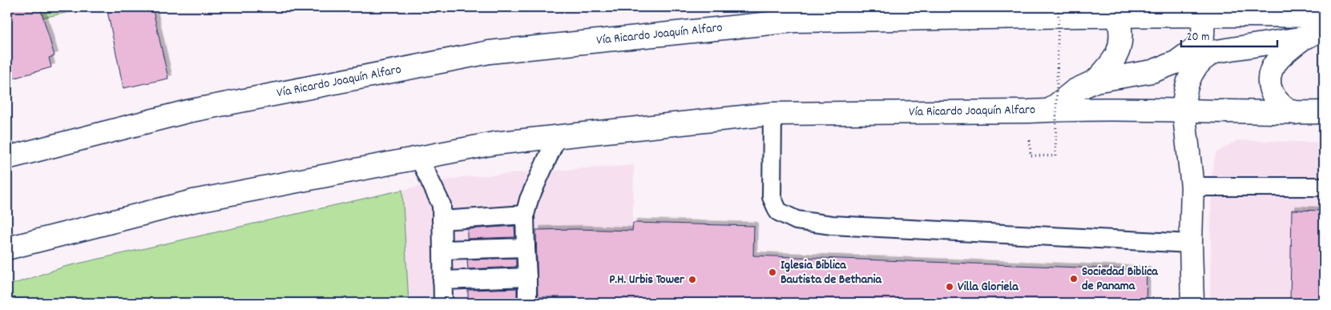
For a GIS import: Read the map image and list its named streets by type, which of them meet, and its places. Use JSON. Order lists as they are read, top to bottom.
{
  "streets": {
    "main road": ["Vía Ricardo Joaquín Alfaro"]
  },
  "places": [
    "Iglesia Biblica Bautista de Bethania",
    "Sociedad Biblica de Panama",
    "P.H. Urbis Tower",
    "Villa Gloriela"
  ],
  "scale_bar": "20 m"
}
